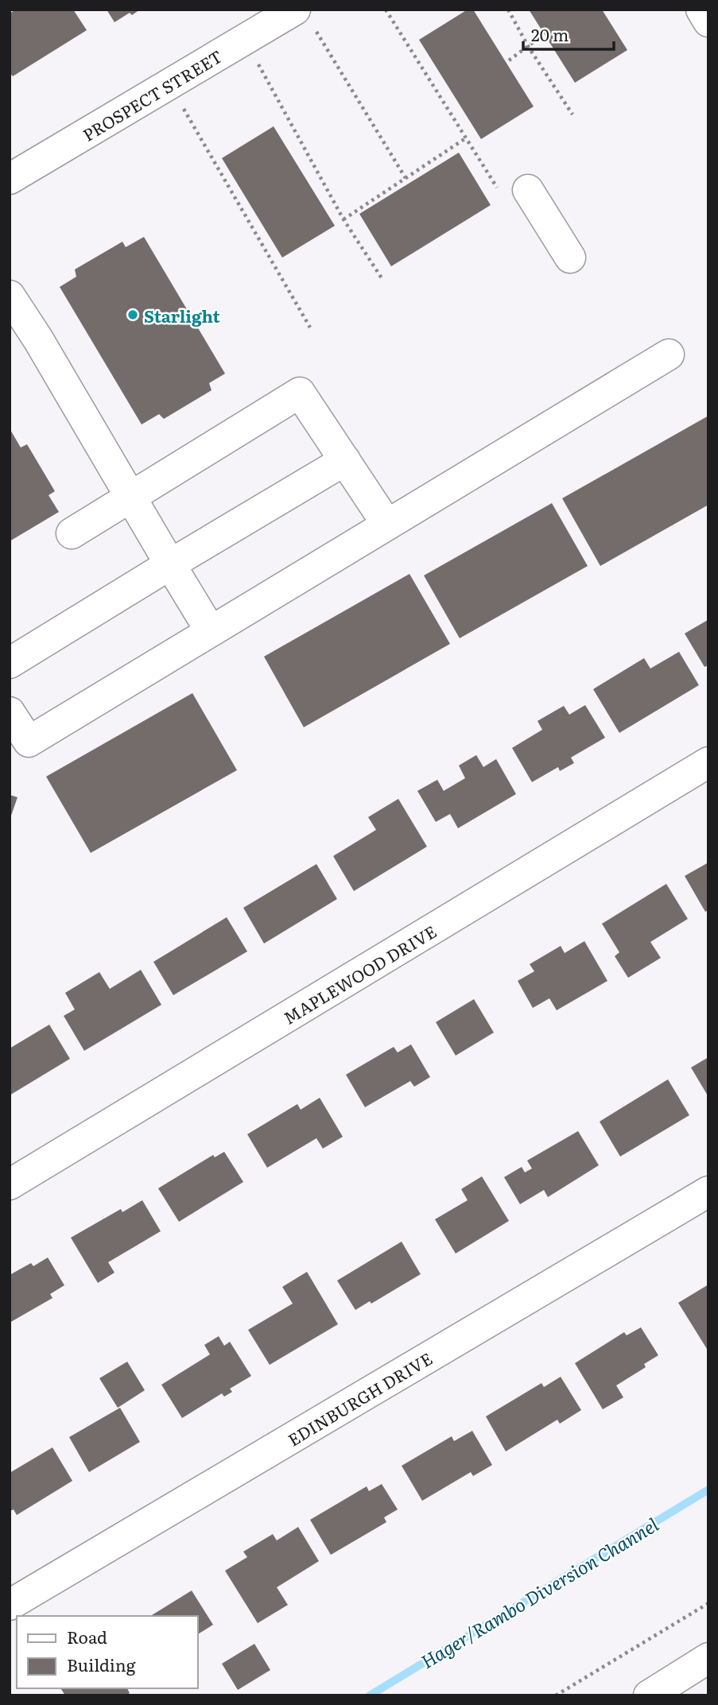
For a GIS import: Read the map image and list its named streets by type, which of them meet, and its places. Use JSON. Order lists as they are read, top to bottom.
{
  "streets": {
    "street": ["PROSPECT STREET", "MAPLEWOOD DRIVE", "EDINBURGH DRIVE"]
  },
  "water": ["Hager/Rambo Diversion Channel"],
  "places": ["Starlight"],
  "legend": ["Road", "Building"],
  "scale_bar": "20 m"
}
